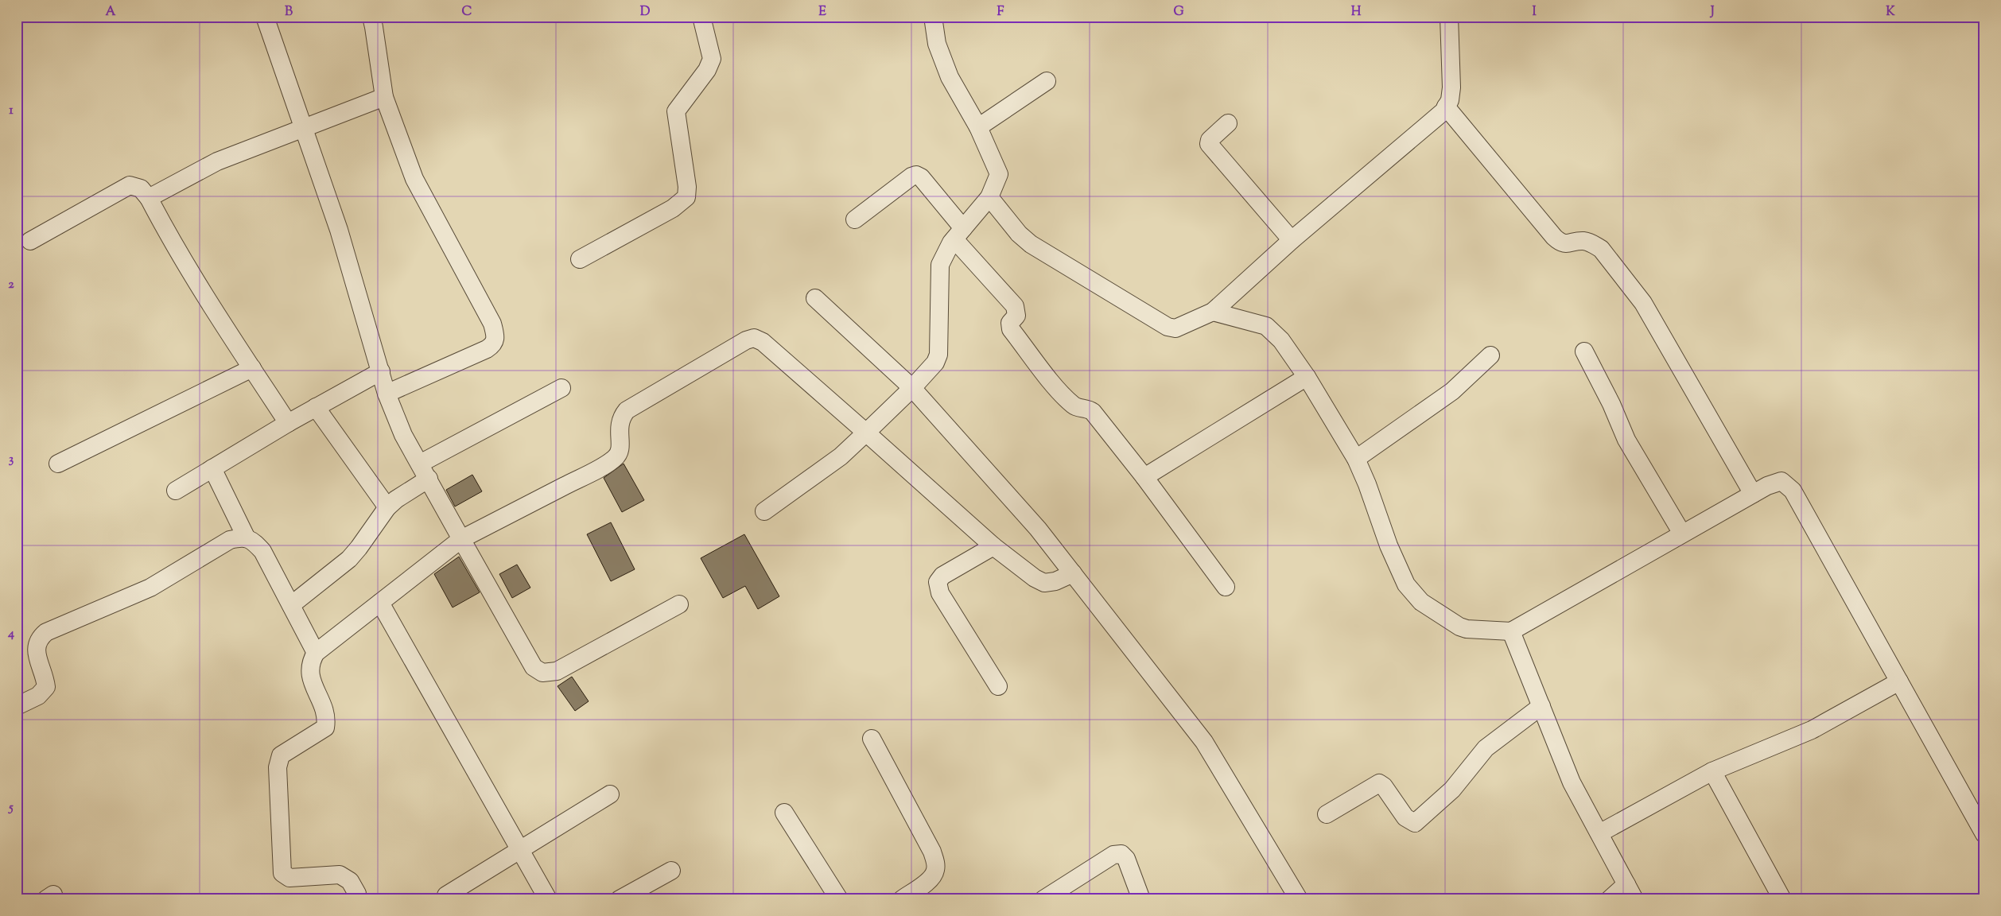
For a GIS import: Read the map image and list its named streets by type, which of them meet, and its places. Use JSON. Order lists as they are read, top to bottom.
{
  "grid": {
    "columns": [
      "A",
      "B",
      "C",
      "D",
      "E",
      "F",
      "G",
      "H",
      "I",
      "J",
      "K"
    ],
    "rows": [
      "1",
      "2",
      "3",
      "4",
      "5"
    ]
  }
}
